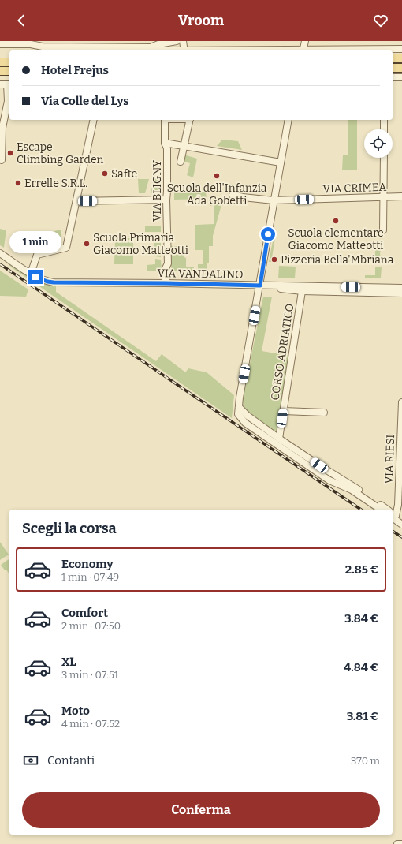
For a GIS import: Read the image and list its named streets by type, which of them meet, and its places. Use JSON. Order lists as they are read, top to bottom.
{
  "streets": {
    "street": [
      "VIA CRIMEA",
      "VIA BLIGNY",
      "VIA VANDALINO",
      "CORSO ADRIATICO",
      "VIA RIESI"
    ]
  },
  "crossings": [
    ["VIA BLIGNY", "VIA VANDALINO"],
    ["VIA VANDALINO", "CORSO ADRIATICO"]
  ],
  "places": [
    "Escape Climbing Garden",
    "Safte",
    "Scuola dell'Infanzia Ada Gobetti",
    "Errelle S.R.L.",
    "Scuola elementare Giacomo Matteotti",
    "Scuola Primaria Giacomo Matteotti",
    "Pizzeria Bella'Mbriana"
  ],
  "page": {
    "header": "Vroom",
    "banner": ["Hotel Frejus", "Via Colle del Lys"],
    "bubble": "1 min",
    "heading": "Scegli la corsa",
    "list": [
      {
        "name": "Economy",
        "note": "1 min · 07:49",
        "value": "2.85 €"
      },
      {
        "name": "Comfort",
        "note": "2 min · 07:50",
        "value": "3.84 €"
      },
      {
        "name": "XL",
        "note": "3 min · 07:51",
        "value": "4.84 €"
      },
      {
        "name": "Moto",
        "note": "4 min · 07:52",
        "value": "3.81 €"
      }
    ],
    "pay": ["Contanti", "370 m"],
    "buttons": "Conferma"
  }
}
